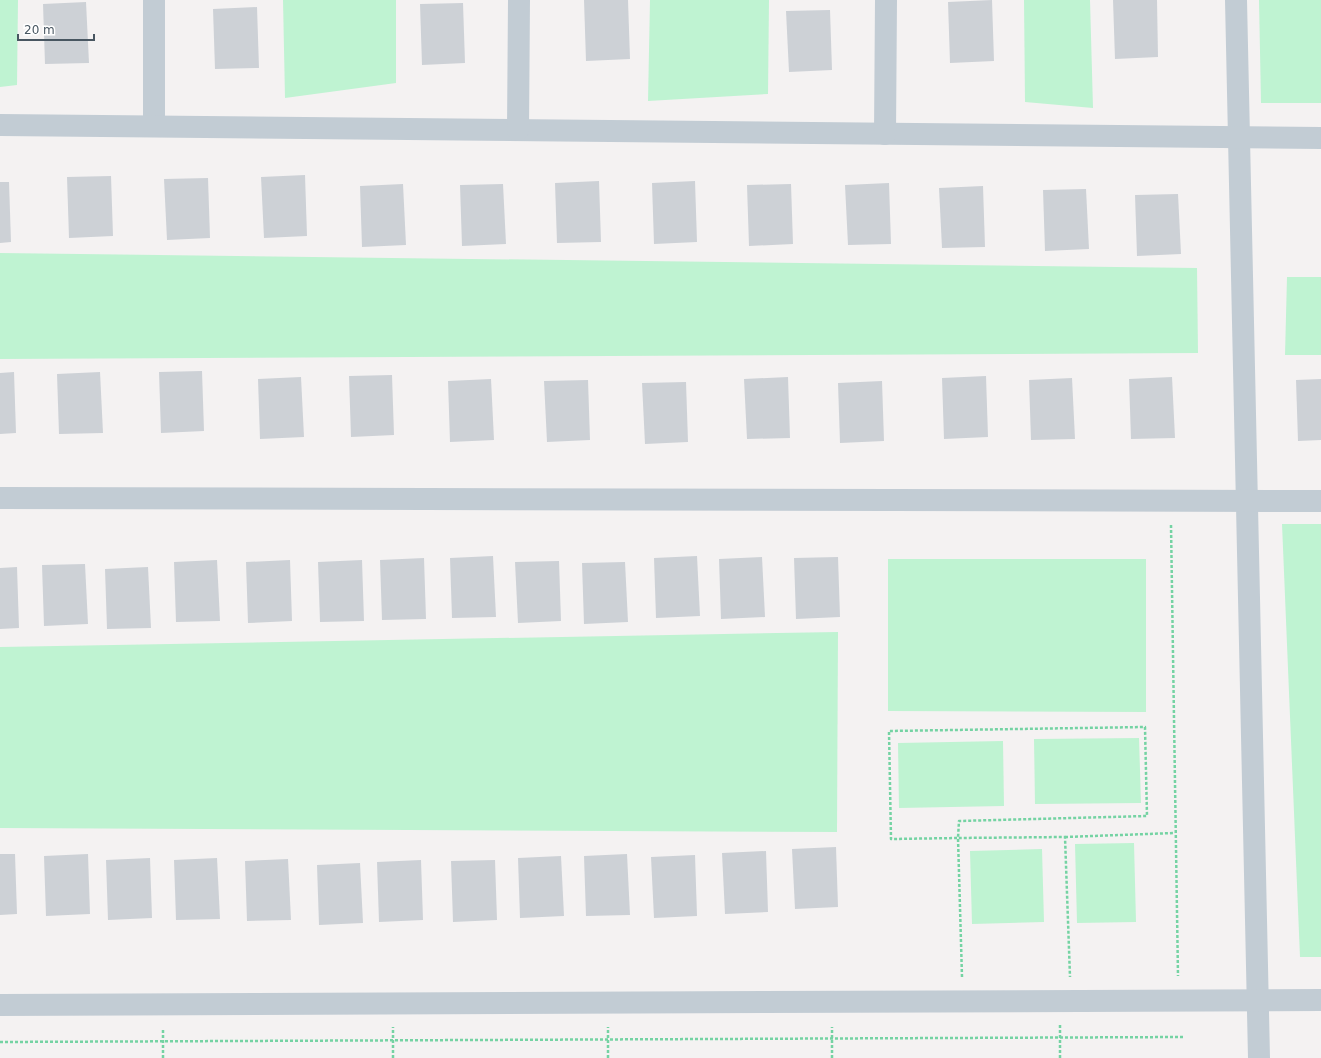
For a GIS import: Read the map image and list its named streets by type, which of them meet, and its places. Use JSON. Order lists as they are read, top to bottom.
{
  "scale_bar": "20 m"
}
